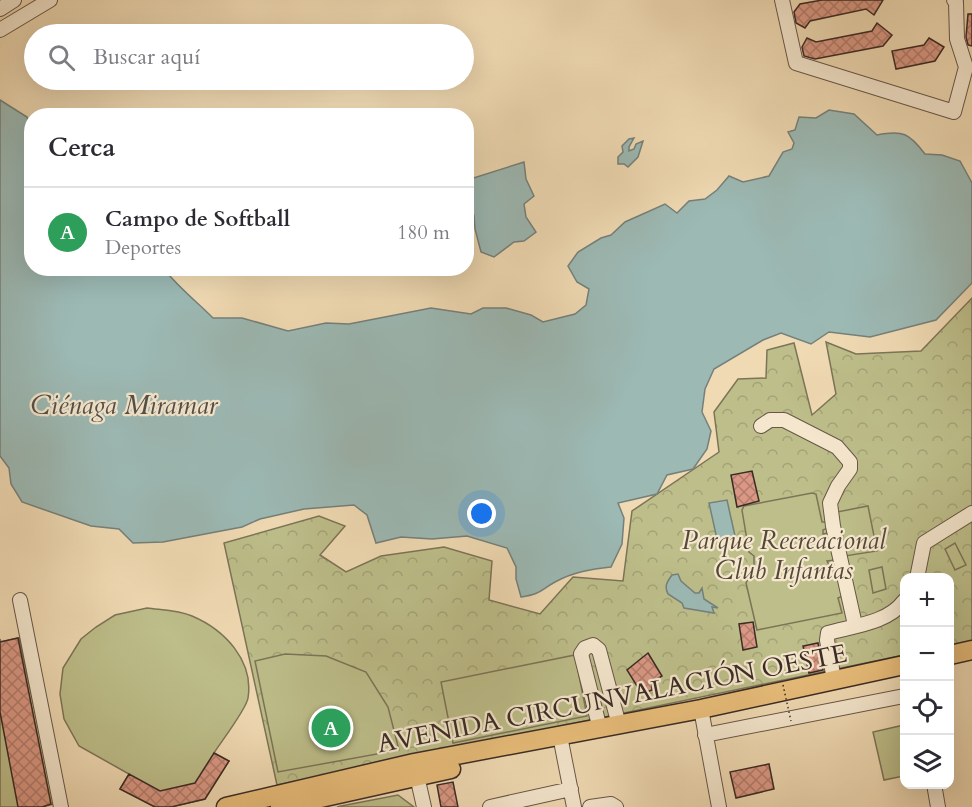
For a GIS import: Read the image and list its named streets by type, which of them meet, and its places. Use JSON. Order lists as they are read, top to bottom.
{
  "streets": {
    "main road": ["AVENIDA CIRCUNVALACIÓN OESTE"]
  },
  "water": ["Ciénaga Miramar"],
  "parks": ["Parque Recreacional Club Infantas"],
  "page": {
    "search": "Buscar aquí",
    "heading": "Cerca",
    "list": [
      {
        "mark": "A",
        "name": "Campo de Softball",
        "note": "Deportes",
        "value": "180 m"
      }
    ],
    "map_buttons": ["+", "−"],
    "pins": "A"
  }
}
